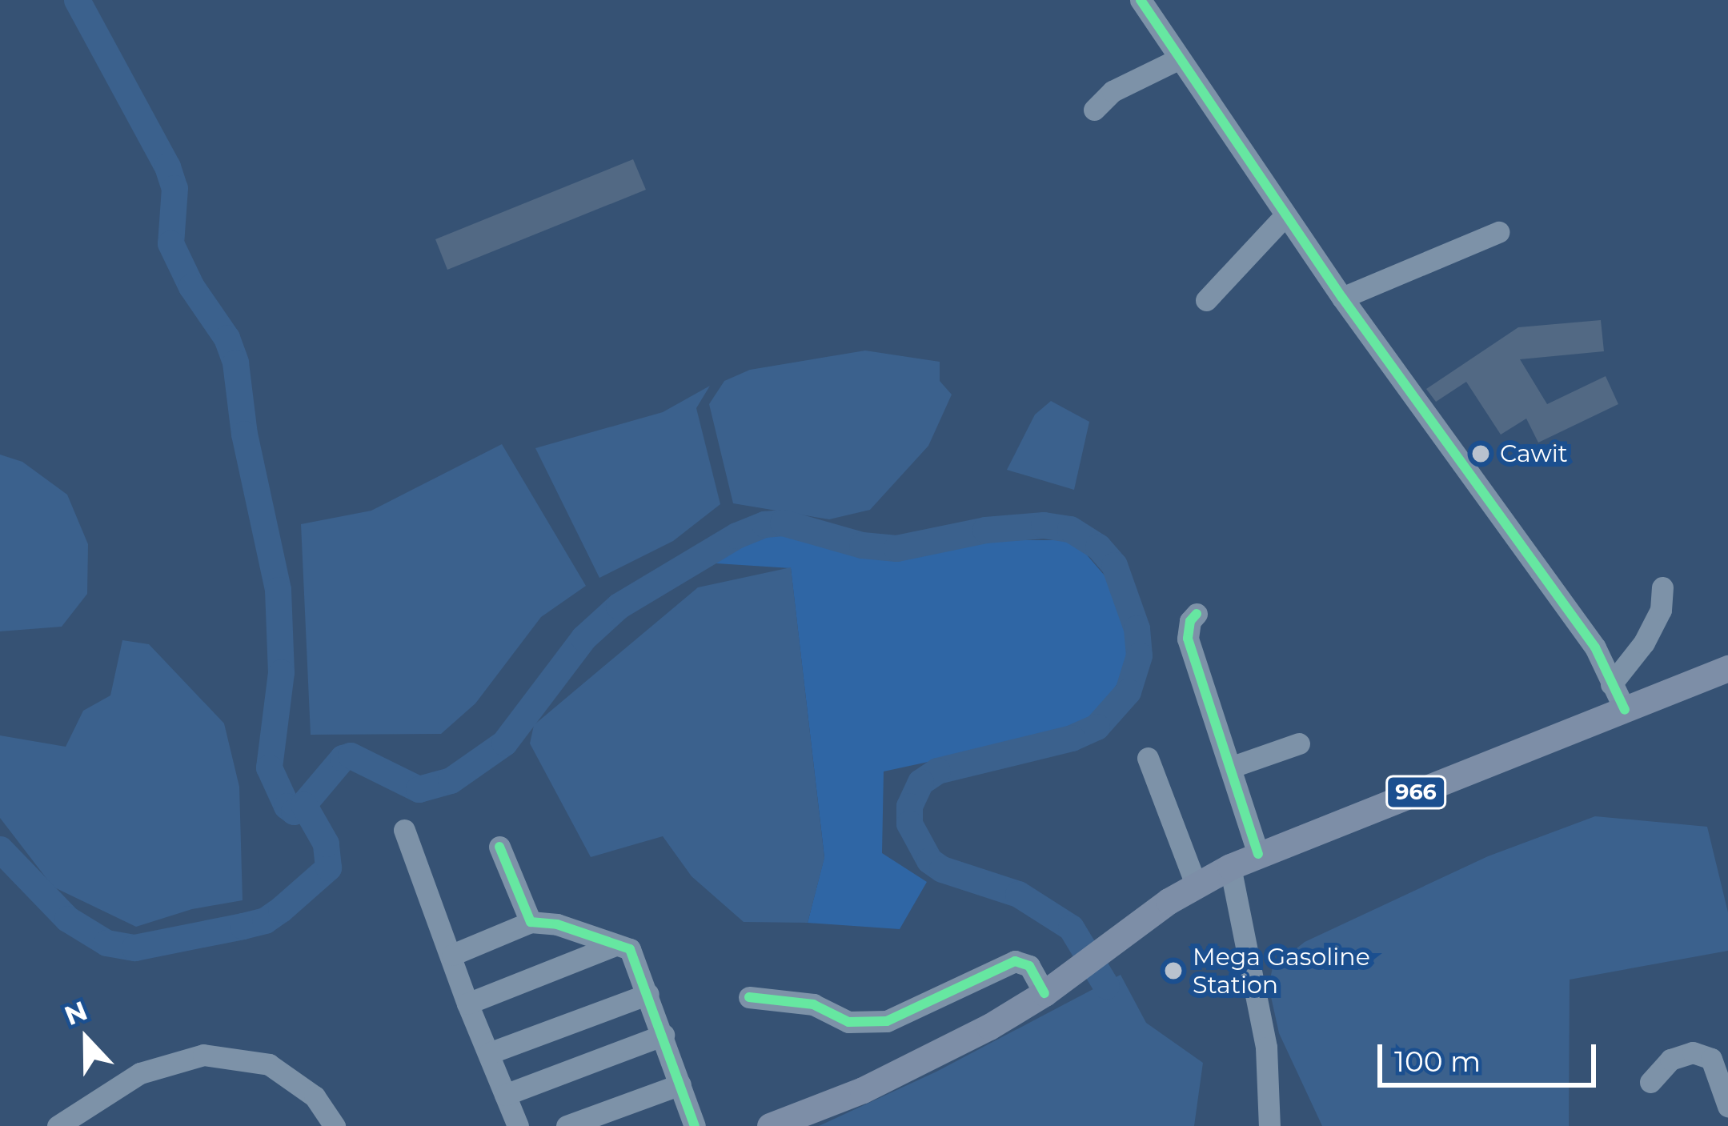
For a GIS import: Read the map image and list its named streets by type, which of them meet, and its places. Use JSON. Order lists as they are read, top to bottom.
{
  "streets": {
    "main road": ["966"]
  },
  "places": ["Cawit", "Mega Gasoline Station"],
  "scale_bar": "100 m",
  "north": "top"
}
